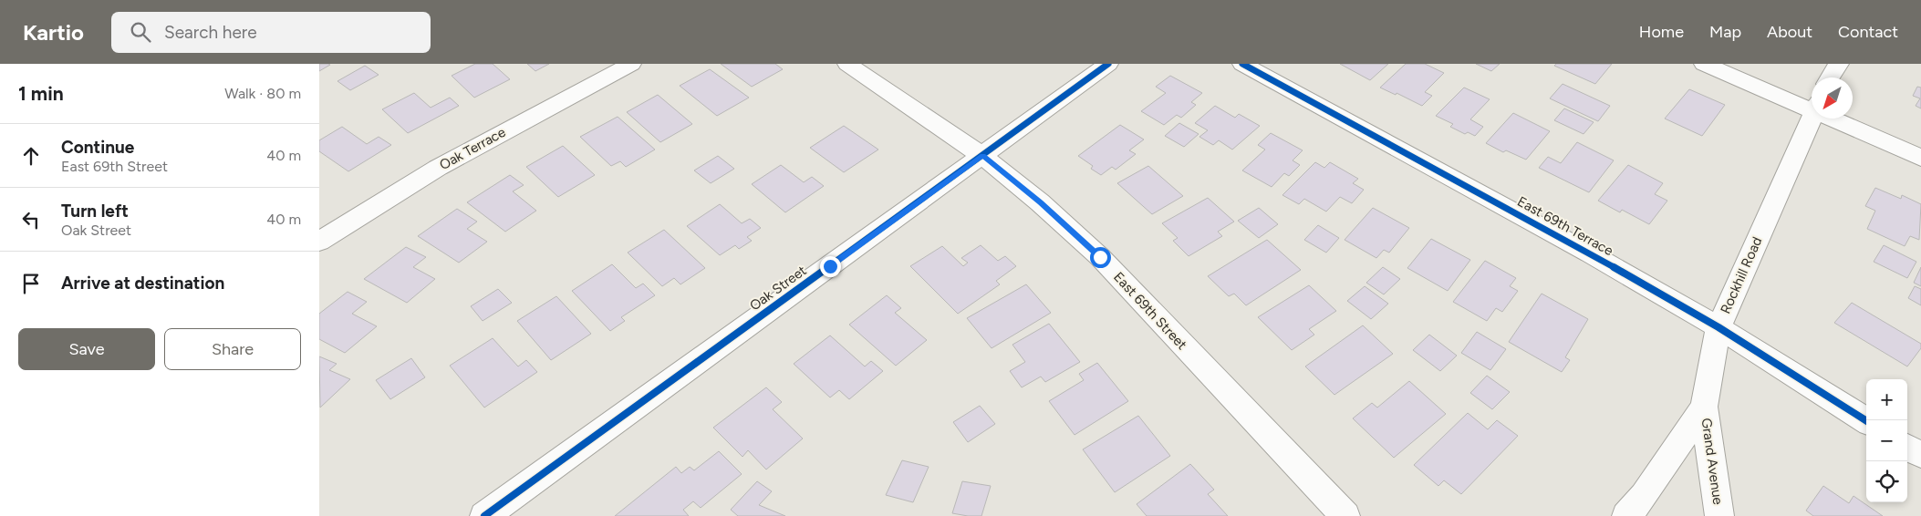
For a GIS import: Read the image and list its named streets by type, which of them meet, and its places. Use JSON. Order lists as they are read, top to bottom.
{
  "streets": {
    "street": [
      "Oak Terrace",
      "East 69th Terrace",
      "Rockhill Road",
      "Oak Street",
      "East 69th Street",
      "Grand Avenue"
    ]
  },
  "crossings": [
    ["East 69th Terrace", "Rockhill Road"],
    ["Rockhill Road", "Grand Avenue"],
    ["Oak Street", "East 69th Street"]
  ],
  "north": "bottom left",
  "page": {
    "header": "Kartio",
    "search": "Search here",
    "nav": [
      "Home",
      "Map",
      "About",
      "Contact"
    ],
    "heading": ["1 min", "Walk · 80 m"],
    "list": [
      ["Continue", "East 69th Street", "40 m"],
      ["Turn left", "Oak Street", "40 m"],
      "Arrive at destination"
    ],
    "buttons": ["Save", "Share"],
    "map_buttons": ["+", "−"]
  }
}
